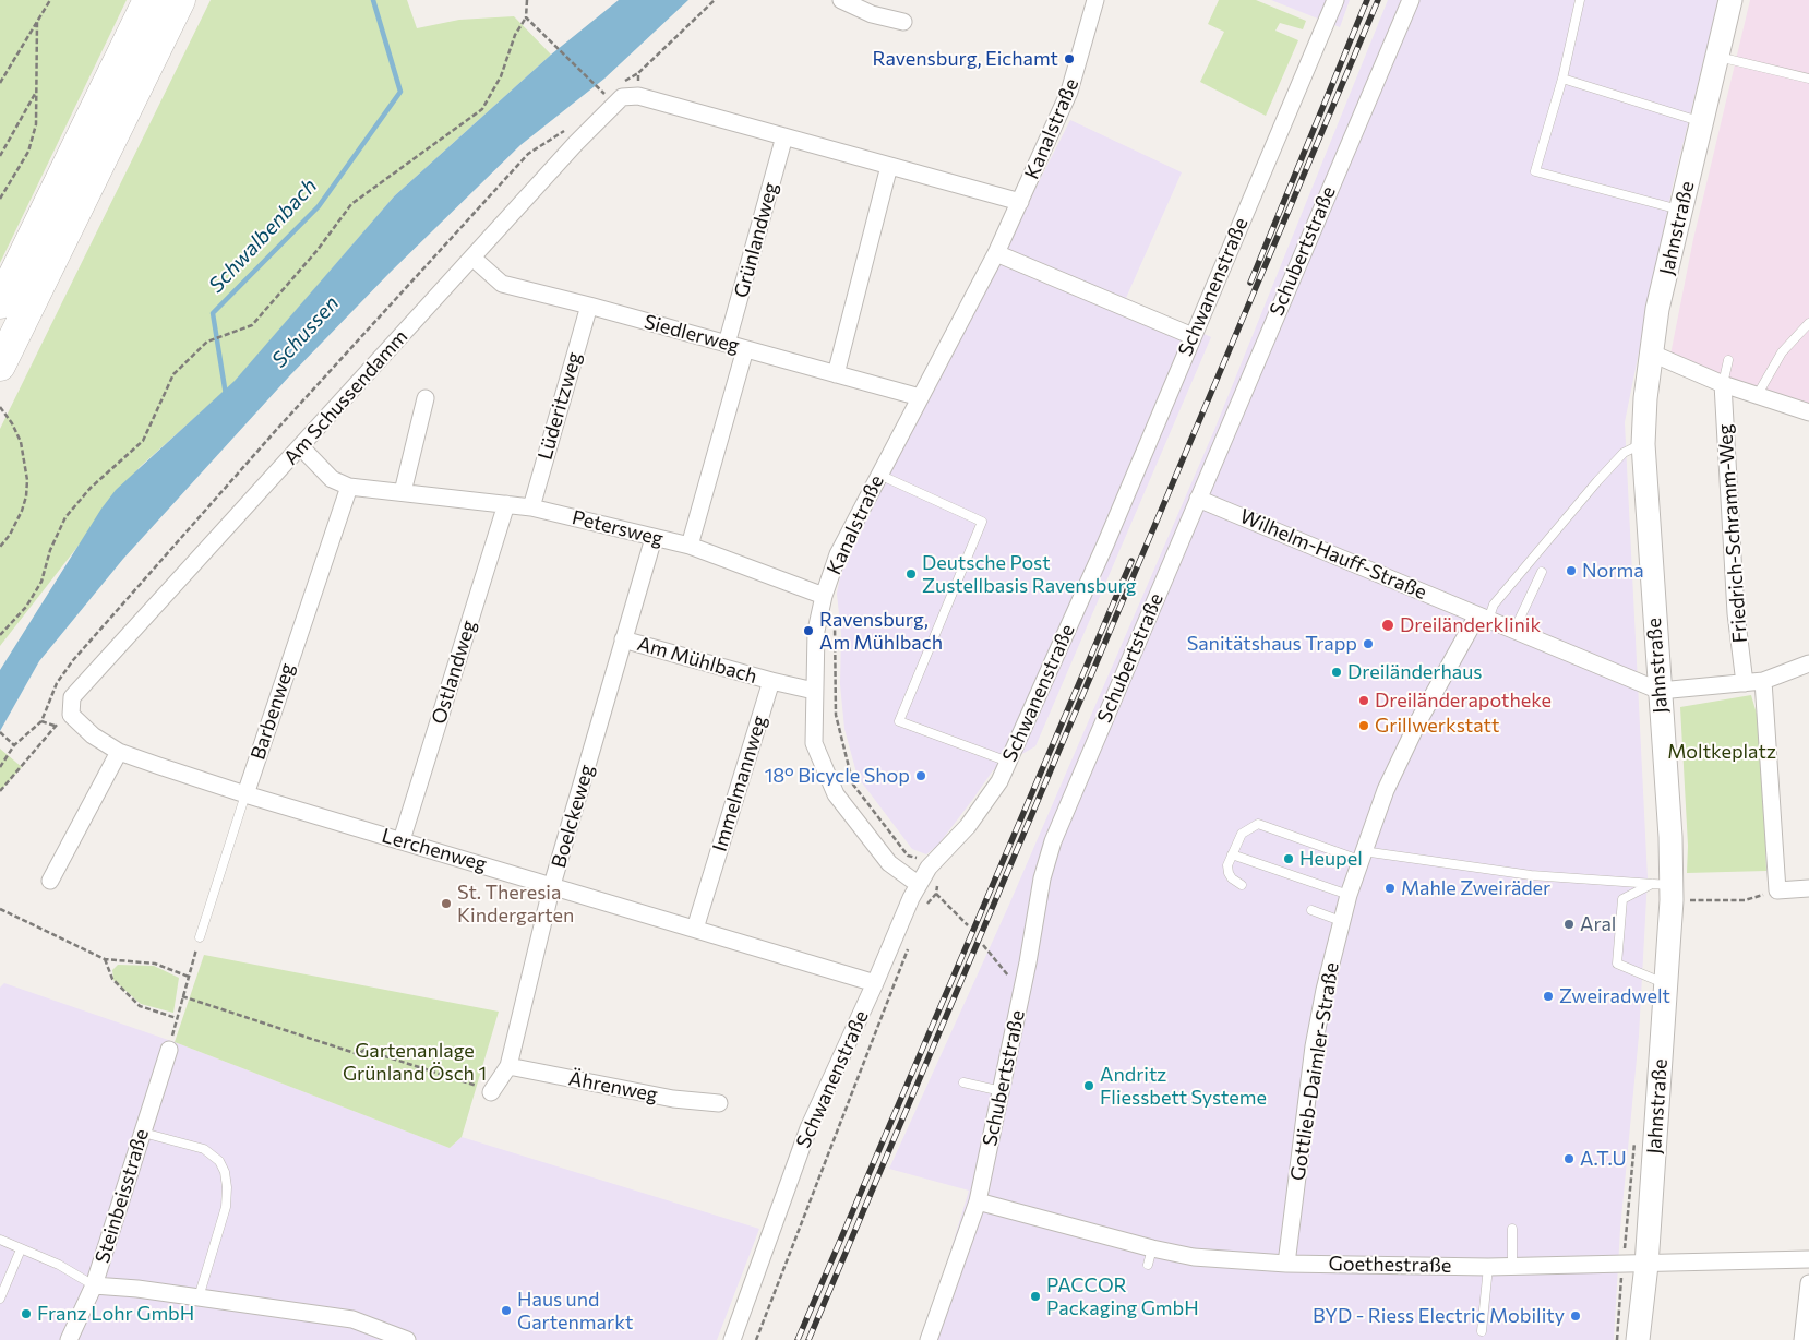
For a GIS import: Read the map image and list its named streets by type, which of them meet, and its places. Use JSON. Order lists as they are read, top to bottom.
{
  "streets": {
    "main road": ["Jahnstraße"],
    "street": [
      "Kanalstraße",
      "Grünlandweg",
      "Schubertstraße",
      "Schwanenstraße",
      "Siedlerweg",
      "Am Schussendamm",
      "Lüderitzweg",
      "Petersweg",
      "Friedrich-Schramm-Weg",
      "Wilhelm-Hauff-Straße",
      "Am Mühlbach",
      "Ostlandweg",
      "Barbenweg",
      "Immelmannweg",
      "Boelckeweg",
      "Lerchenweg",
      "Gottlieb-Daimler-Straße",
      "Ährenweg",
      "Steinbeisstraße",
      "Goethestraße"
    ]
  },
  "crossings": [
    ["Kanalstraße", "Schwanenstraße"],
    ["Kanalstraße", "Siedlerweg"],
    ["Kanalstraße", "Petersweg"],
    ["Jahnstraße", "Wilhelm-Hauff-Straße"],
    ["Jahnstraße", "Goethestraße"],
    ["Grünlandweg", "Siedlerweg"],
    ["Schubertstraße", "Wilhelm-Hauff-Straße"],
    ["Schubertstraße", "Goethestraße"],
    ["Schwanenstraße", "Lerchenweg"],
    ["Siedlerweg", "Am Schussendamm"],
    ["Siedlerweg", "Lüderitzweg"],
    ["Am Schussendamm", "Petersweg"],
    ["Am Schussendamm", "Lerchenweg"],
    ["Lüderitzweg", "Petersweg"],
    ["Petersweg", "Ostlandweg"],
    ["Petersweg", "Barbenweg"],
    ["Petersweg", "Boelckeweg"],
    ["Friedrich-Schramm-Weg", "Wilhelm-Hauff-Straße"],
    ["Wilhelm-Hauff-Straße", "Gottlieb-Daimler-Straße"],
    ["Am Mühlbach", "Immelmannweg"],
    ["Am Mühlbach", "Boelckeweg"],
    ["Ostlandweg", "Lerchenweg"],
    ["Barbenweg", "Lerchenweg"],
    ["Immelmannweg", "Lerchenweg"],
    ["Boelckeweg", "Lerchenweg"],
    ["Boelckeweg", "Ährenweg"],
    ["Gottlieb-Daimler-Straße", "Goethestraße"]
  ],
  "water": ["Schwalbenbach", "Schussen"],
  "parks": ["Moltkeplatz", "Gartenanlage Grünland Ösch 1"],
  "places": [
    "Ravensburg, Eichamt",
    "Norma",
    "Deutsche Post Zustellbasis Ravensburg",
    "Dreiländerklinik",
    "Ravensburg, Am Mühlbach",
    "Sanitätshaus Trapp",
    "Dreiländerhaus",
    "Dreiländerapotheke",
    "Grillwerkstatt",
    "18° Bicycle Shop",
    "Heupel",
    "Mahle Zweiräder",
    "St. Theresia Kindergarten",
    "Aral",
    "Zweiradwelt",
    "Andritz Fliessbett Systeme",
    "A.T.U",
    "PACCOR Packaging GmbH",
    "Haus und Gartenmarkt",
    "Franz Lohr GmbH",
    "BYD - Riess Electric Mobility"
  ]
}
